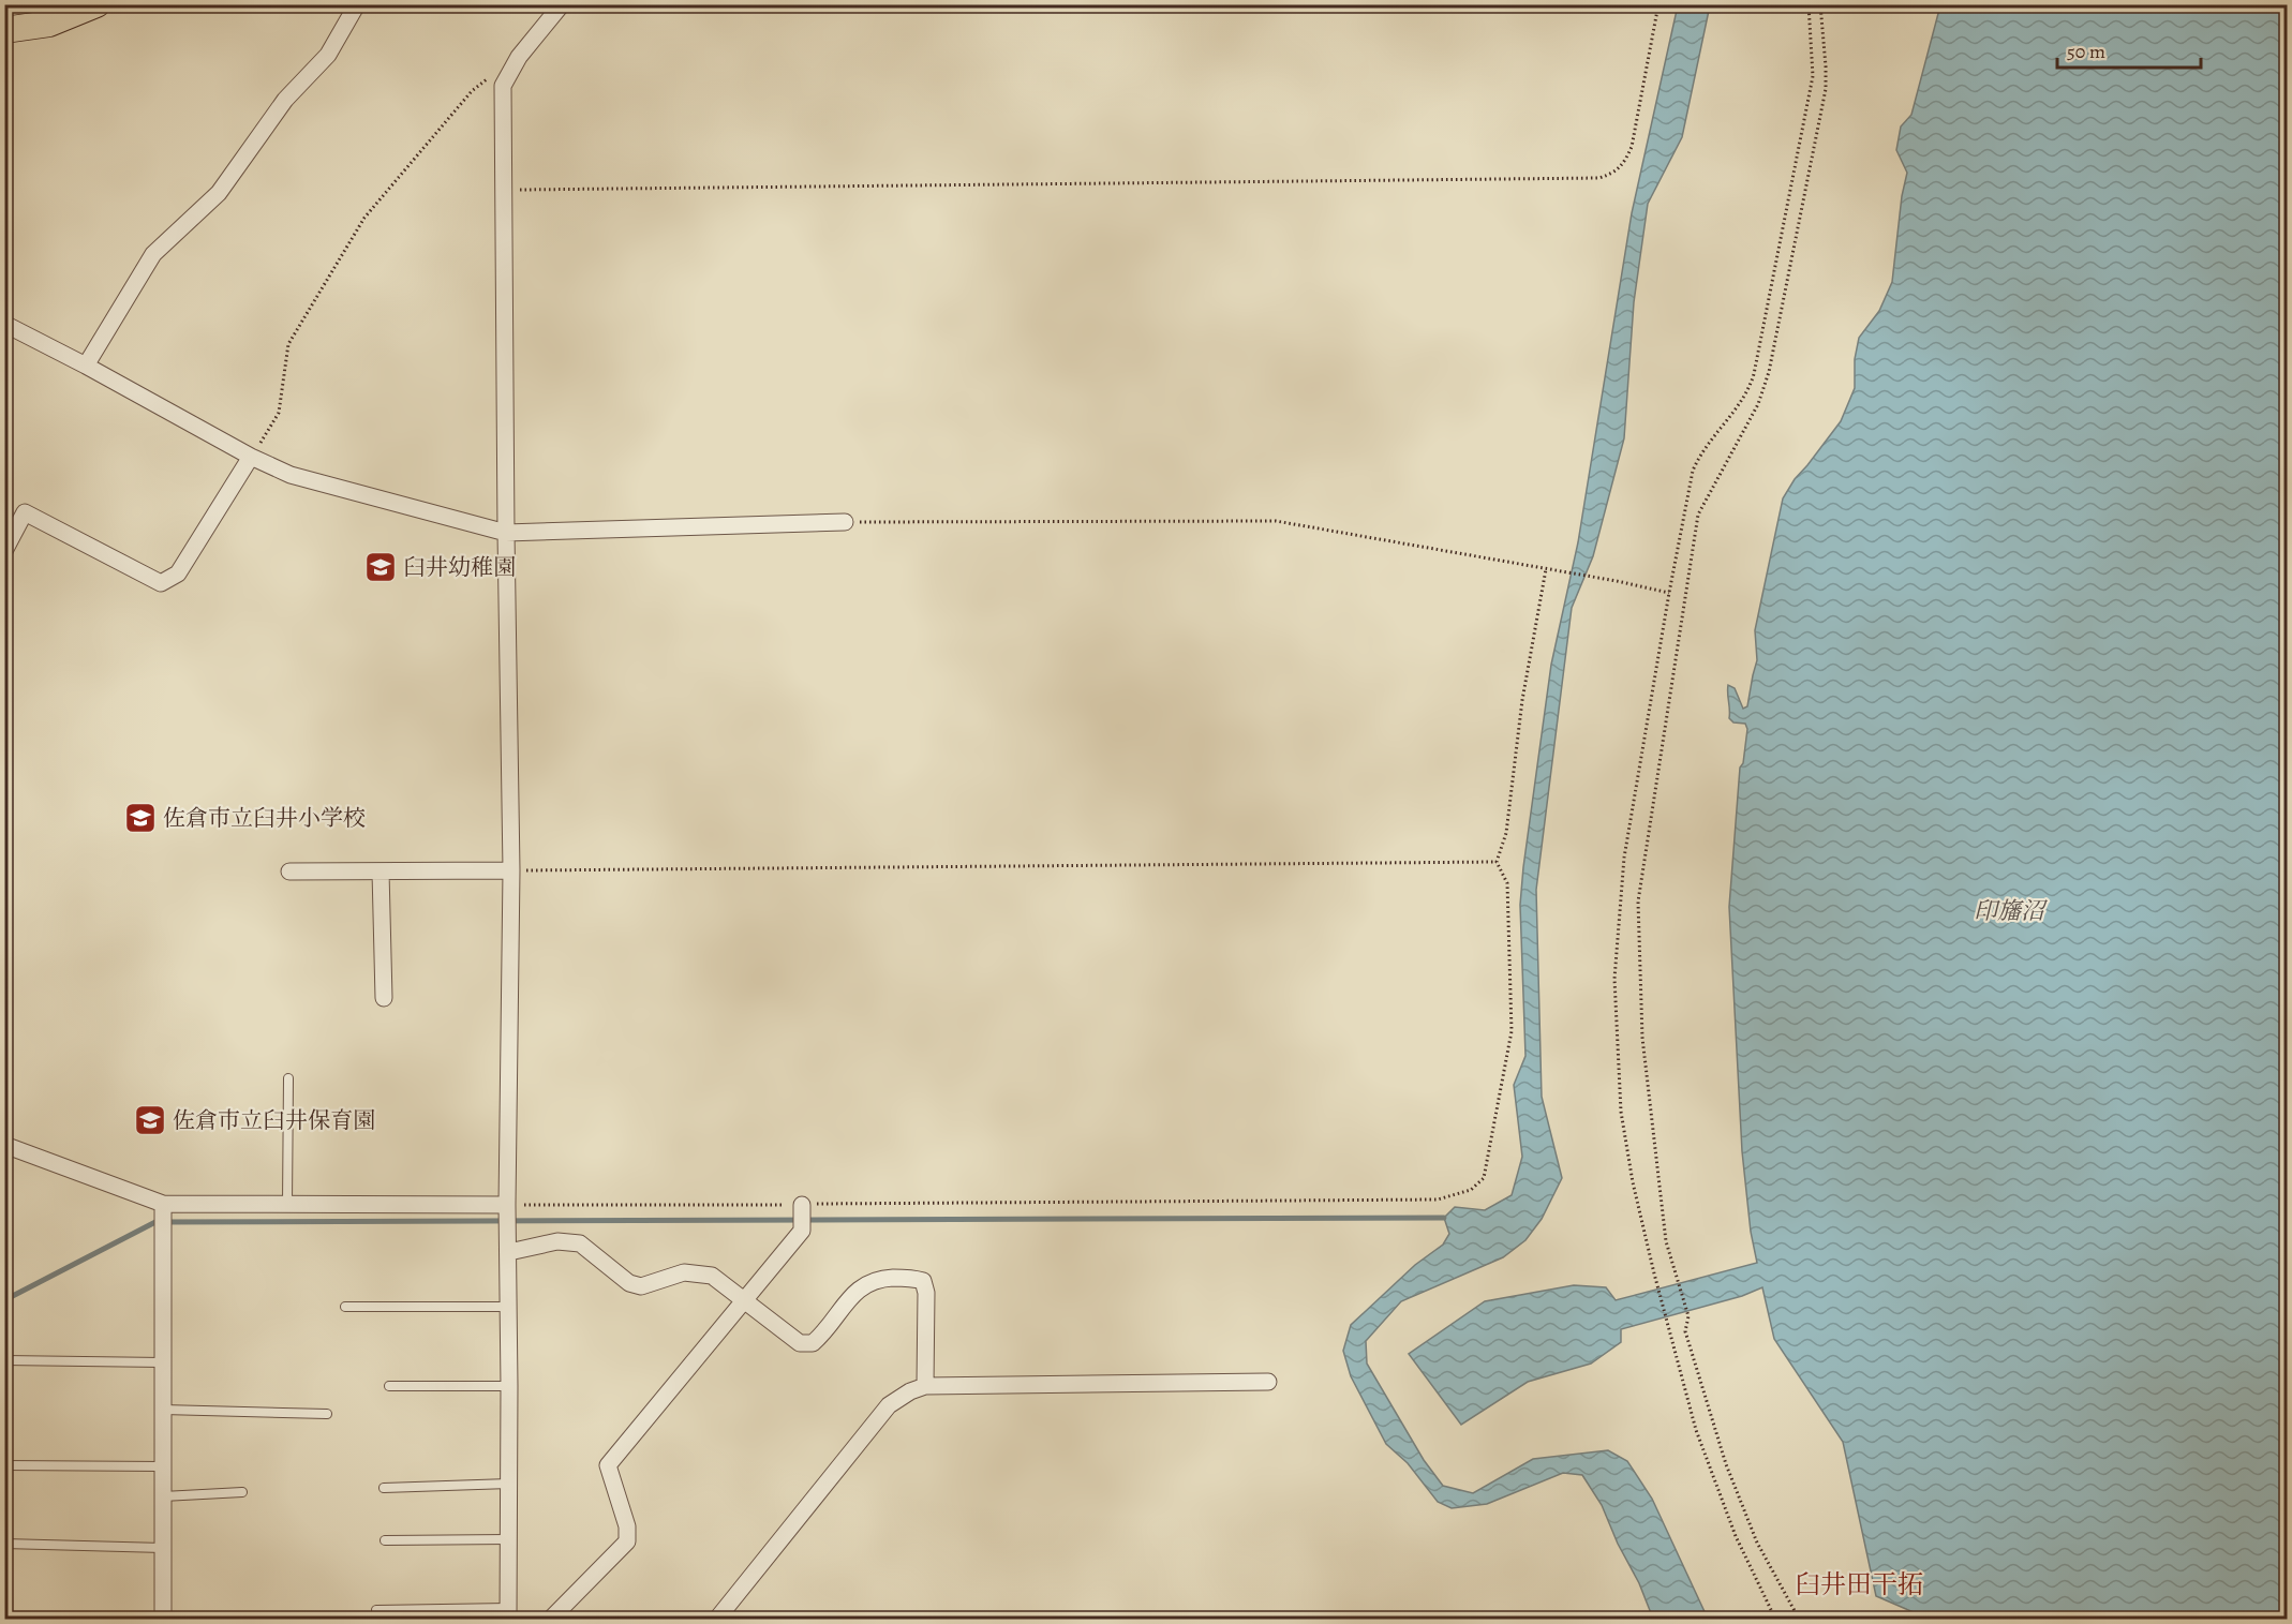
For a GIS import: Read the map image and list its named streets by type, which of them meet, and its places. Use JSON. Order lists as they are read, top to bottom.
{
  "districts": ["臼井田干拓"],
  "water": ["印旛沼"],
  "places": {
    "school or university": ["臼井幼稚園", "佐倉市立臼井小学校", "佐倉市立臼井保育園"]
  },
  "scale_bar": "50 m"
}
